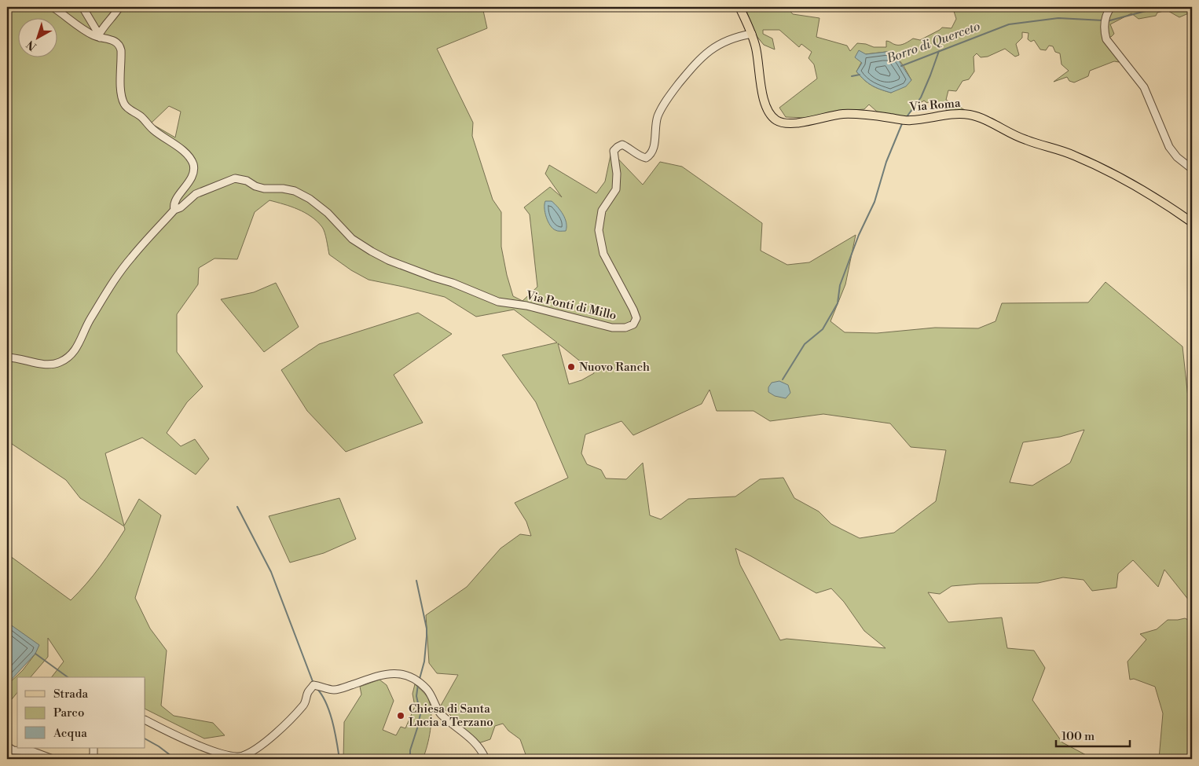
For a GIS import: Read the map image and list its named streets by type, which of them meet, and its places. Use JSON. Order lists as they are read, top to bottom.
{
  "streets": {
    "main road": ["Via Roma"],
    "street": ["Via Ponti di Millo"]
  },
  "crossings": [
    ["Via Roma", "Via Ponti di Millo"]
  ],
  "water": ["Borro di Querceto"],
  "places": ["Nuovo Ranch", "Chiesa di Santa Lucia a Terzano"],
  "legend": ["Strada", "Parco", "Acqua"],
  "scale_bar": "100 m",
  "north": "bottom left"
}
